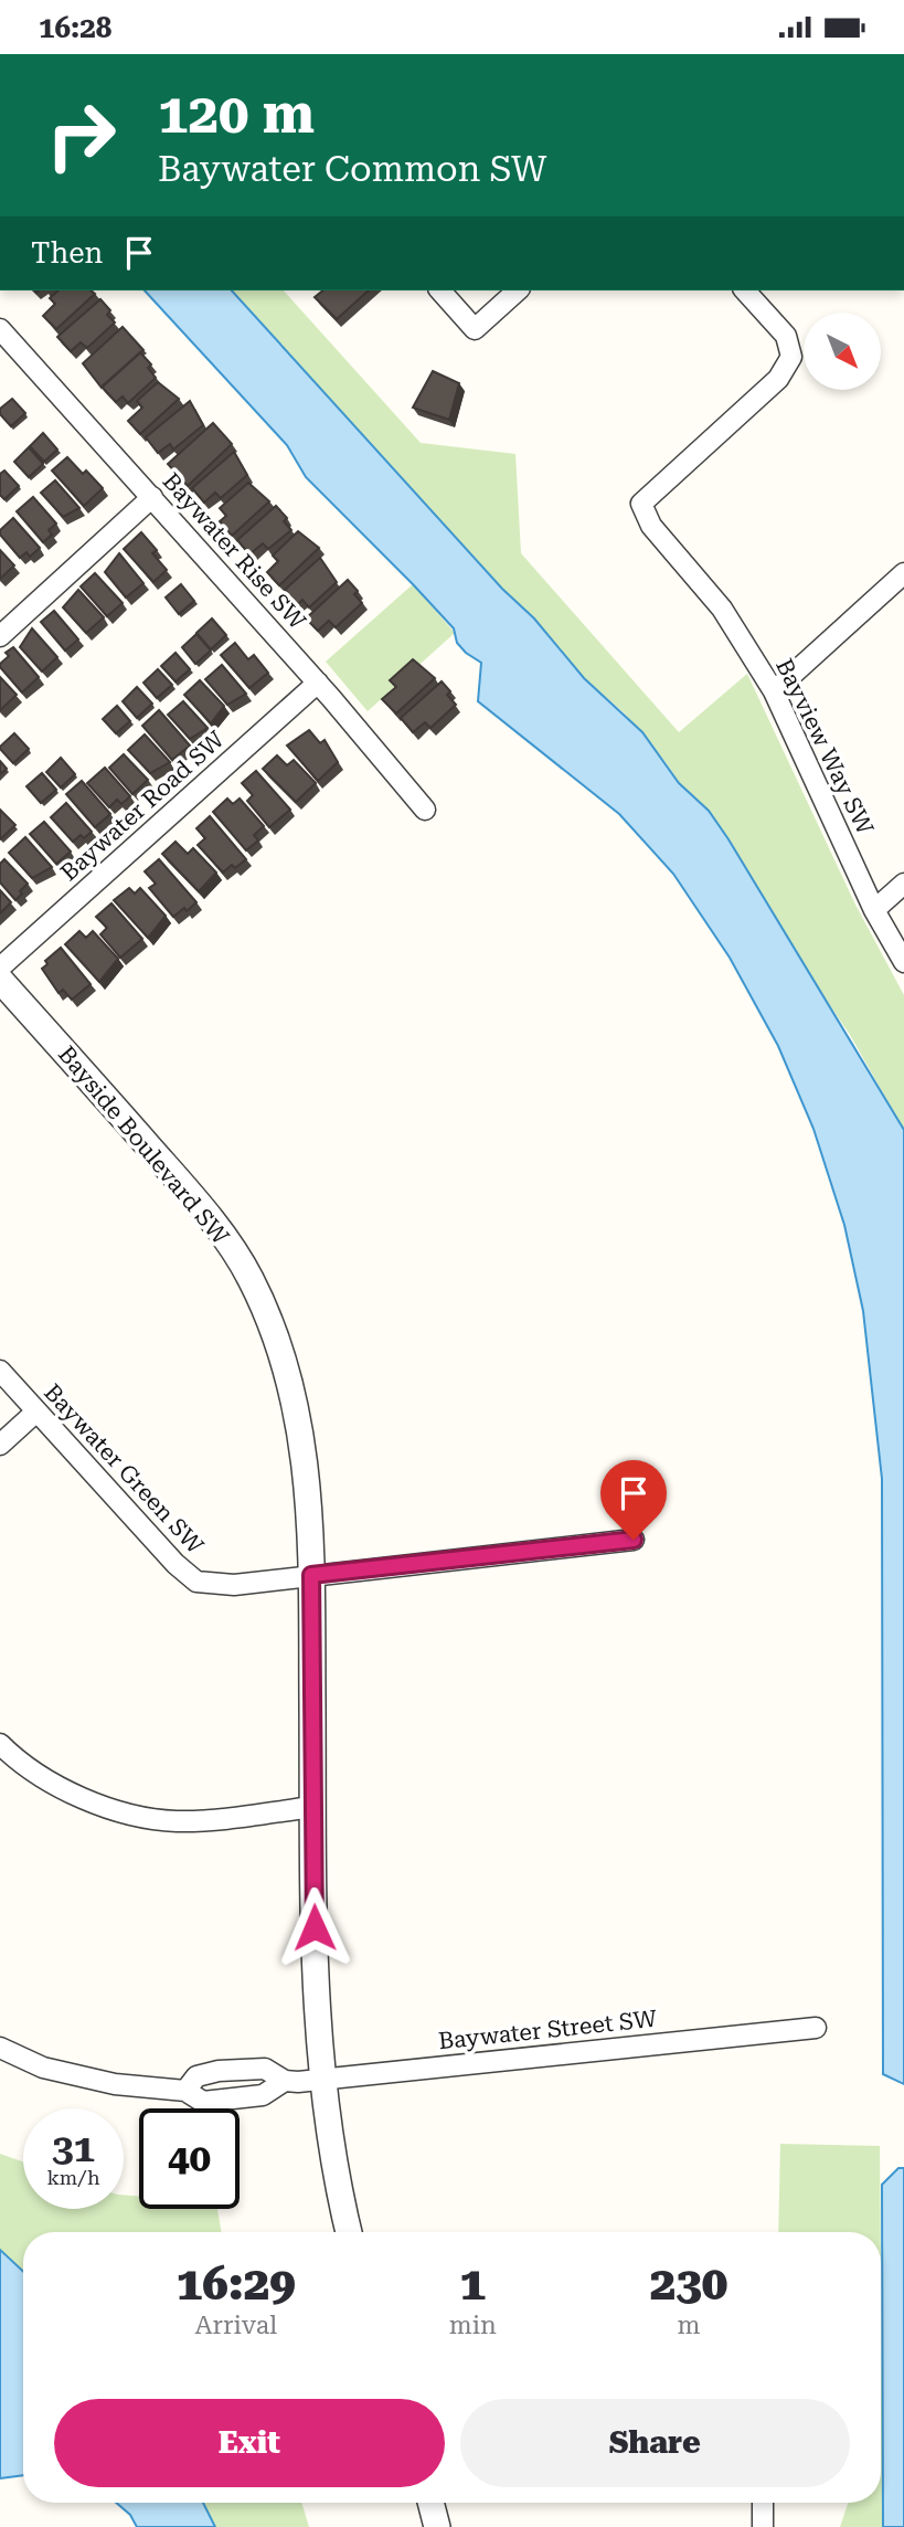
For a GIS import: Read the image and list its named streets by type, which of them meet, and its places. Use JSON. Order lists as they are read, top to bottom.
{
  "streets": {
    "street": [
      "Baywater Rise SW",
      "Bayview Way SW",
      "Baywater Road SW",
      "Bayside Boulevard SW",
      "Baywater Green SW",
      "Baywater Street SW"
    ]
  },
  "crossings": [
    ["Baywater Rise SW", "Baywater Road SW"],
    ["Bayside Boulevard SW", "Baywater Green SW"],
    ["Bayside Boulevard SW", "Baywater Street SW"]
  ],
  "north": "bottom right",
  "page": {
    "status": "16:28",
    "turn": ["120 m", "Baywater Common SW"],
    "then": "Then",
    "speed": "31 km/h",
    "limit": "40",
    "eta": [
      "16:29",
      "Arrival",
      "1",
      "min",
      "230",
      "m"
    ],
    "buttons": ["Exit", "Share"]
  }
}
